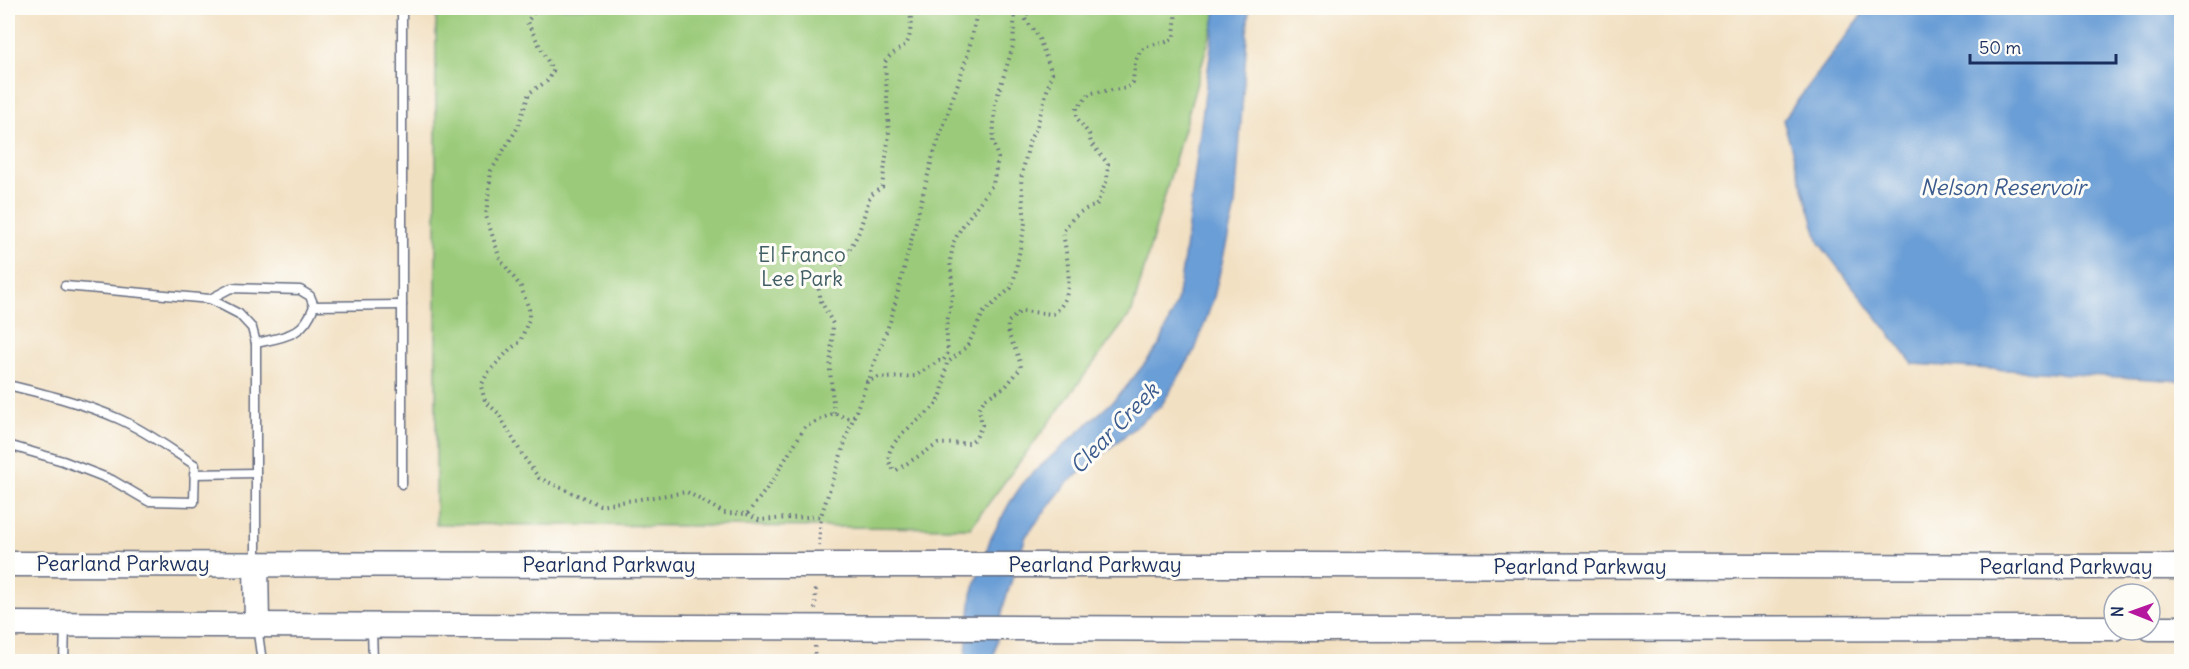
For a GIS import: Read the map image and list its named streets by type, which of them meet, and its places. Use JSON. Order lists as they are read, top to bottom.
{
  "streets": {
    "main road": ["Pearland Parkway"]
  },
  "water": ["Nelson Reservoir", "Clear Creek"],
  "parks": ["El Franco Lee Park"],
  "scale_bar": "50 m",
  "north": "left"
}
